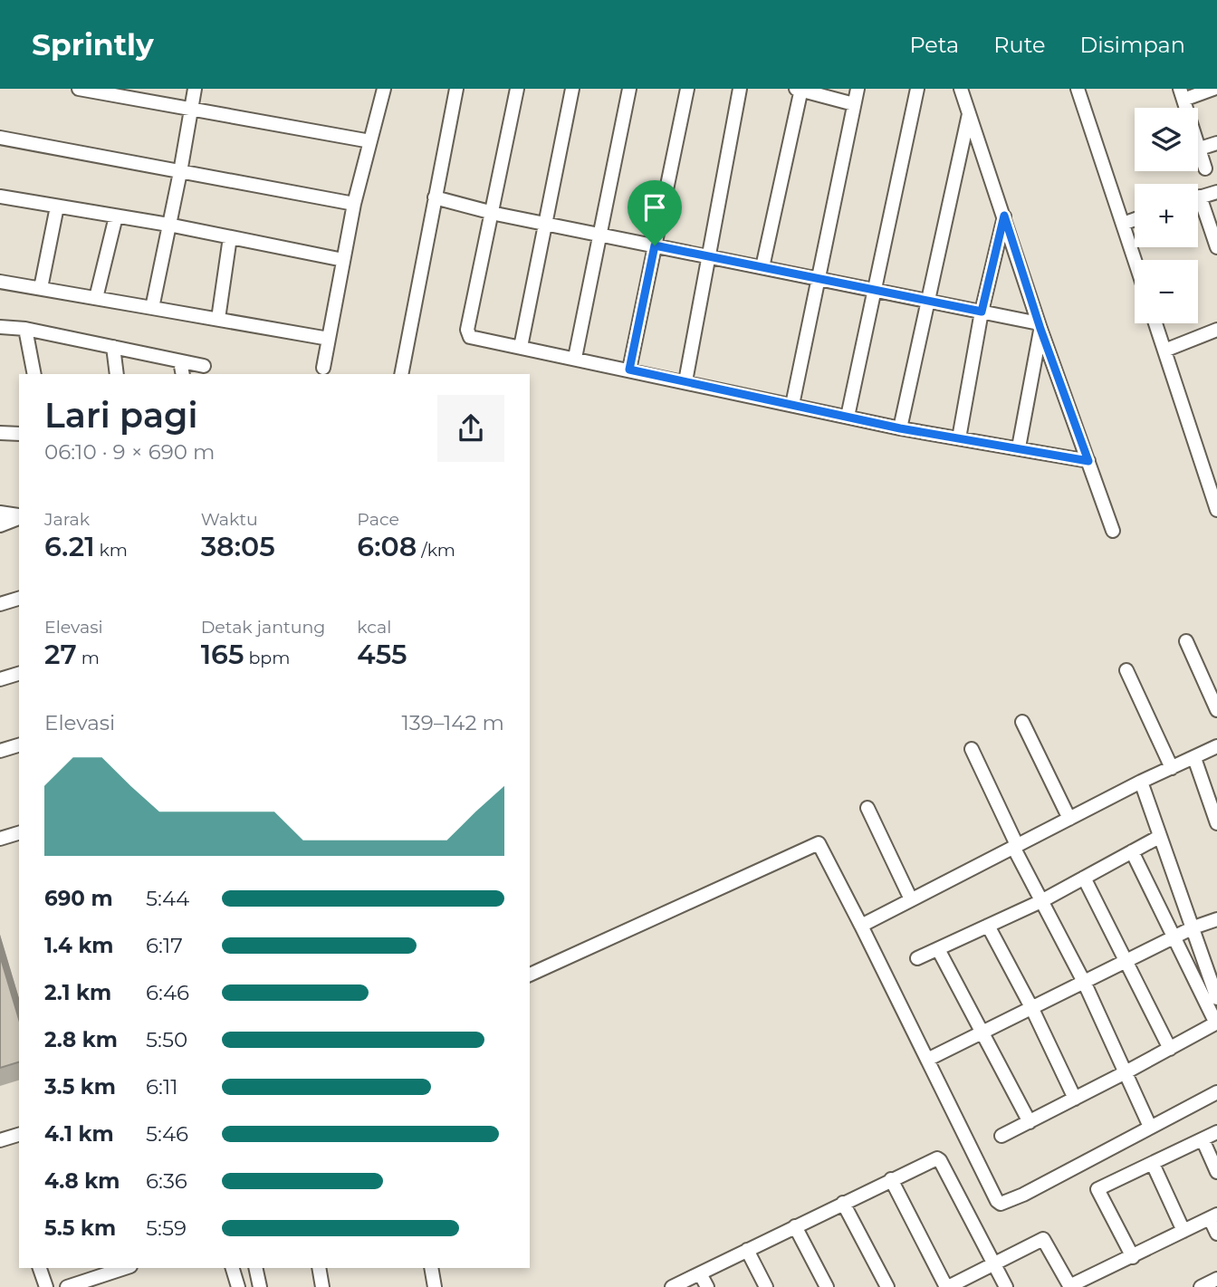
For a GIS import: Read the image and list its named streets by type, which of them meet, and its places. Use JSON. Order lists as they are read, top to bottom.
{
  "page": {
    "header": "Sprintly",
    "nav": ["Peta", "Rute", "Disimpan"],
    "map_buttons": ["+", "−"],
    "heading": ["Lari pagi", "06:10 · 9 × 690 m"],
    "stats": [
      ["Jarak", "6.21 km"],
      ["Waktu", "38:05"],
      ["Pace", "6:08 /km"],
      ["Elevasi", "27 m"],
      ["Detak jantung", "165 bpm"],
      ["kcal", "455"]
    ],
    "chart": ["Elevasi", "139–142 m"],
    "list": [
      {
        "name": "690 m",
        "note": "5:44"
      },
      {
        "name": "1.4 km",
        "note": "6:17"
      },
      {
        "name": "2.1 km",
        "note": "6:46"
      },
      {
        "name": "2.8 km",
        "note": "5:50"
      },
      {
        "name": "3.5 km",
        "note": "6:11"
      },
      {
        "name": "4.1 km",
        "note": "5:46"
      },
      {
        "name": "4.8 km",
        "note": "6:36"
      },
      {
        "name": "5.5 km",
        "note": "5:59"
      }
    ]
  }
}
